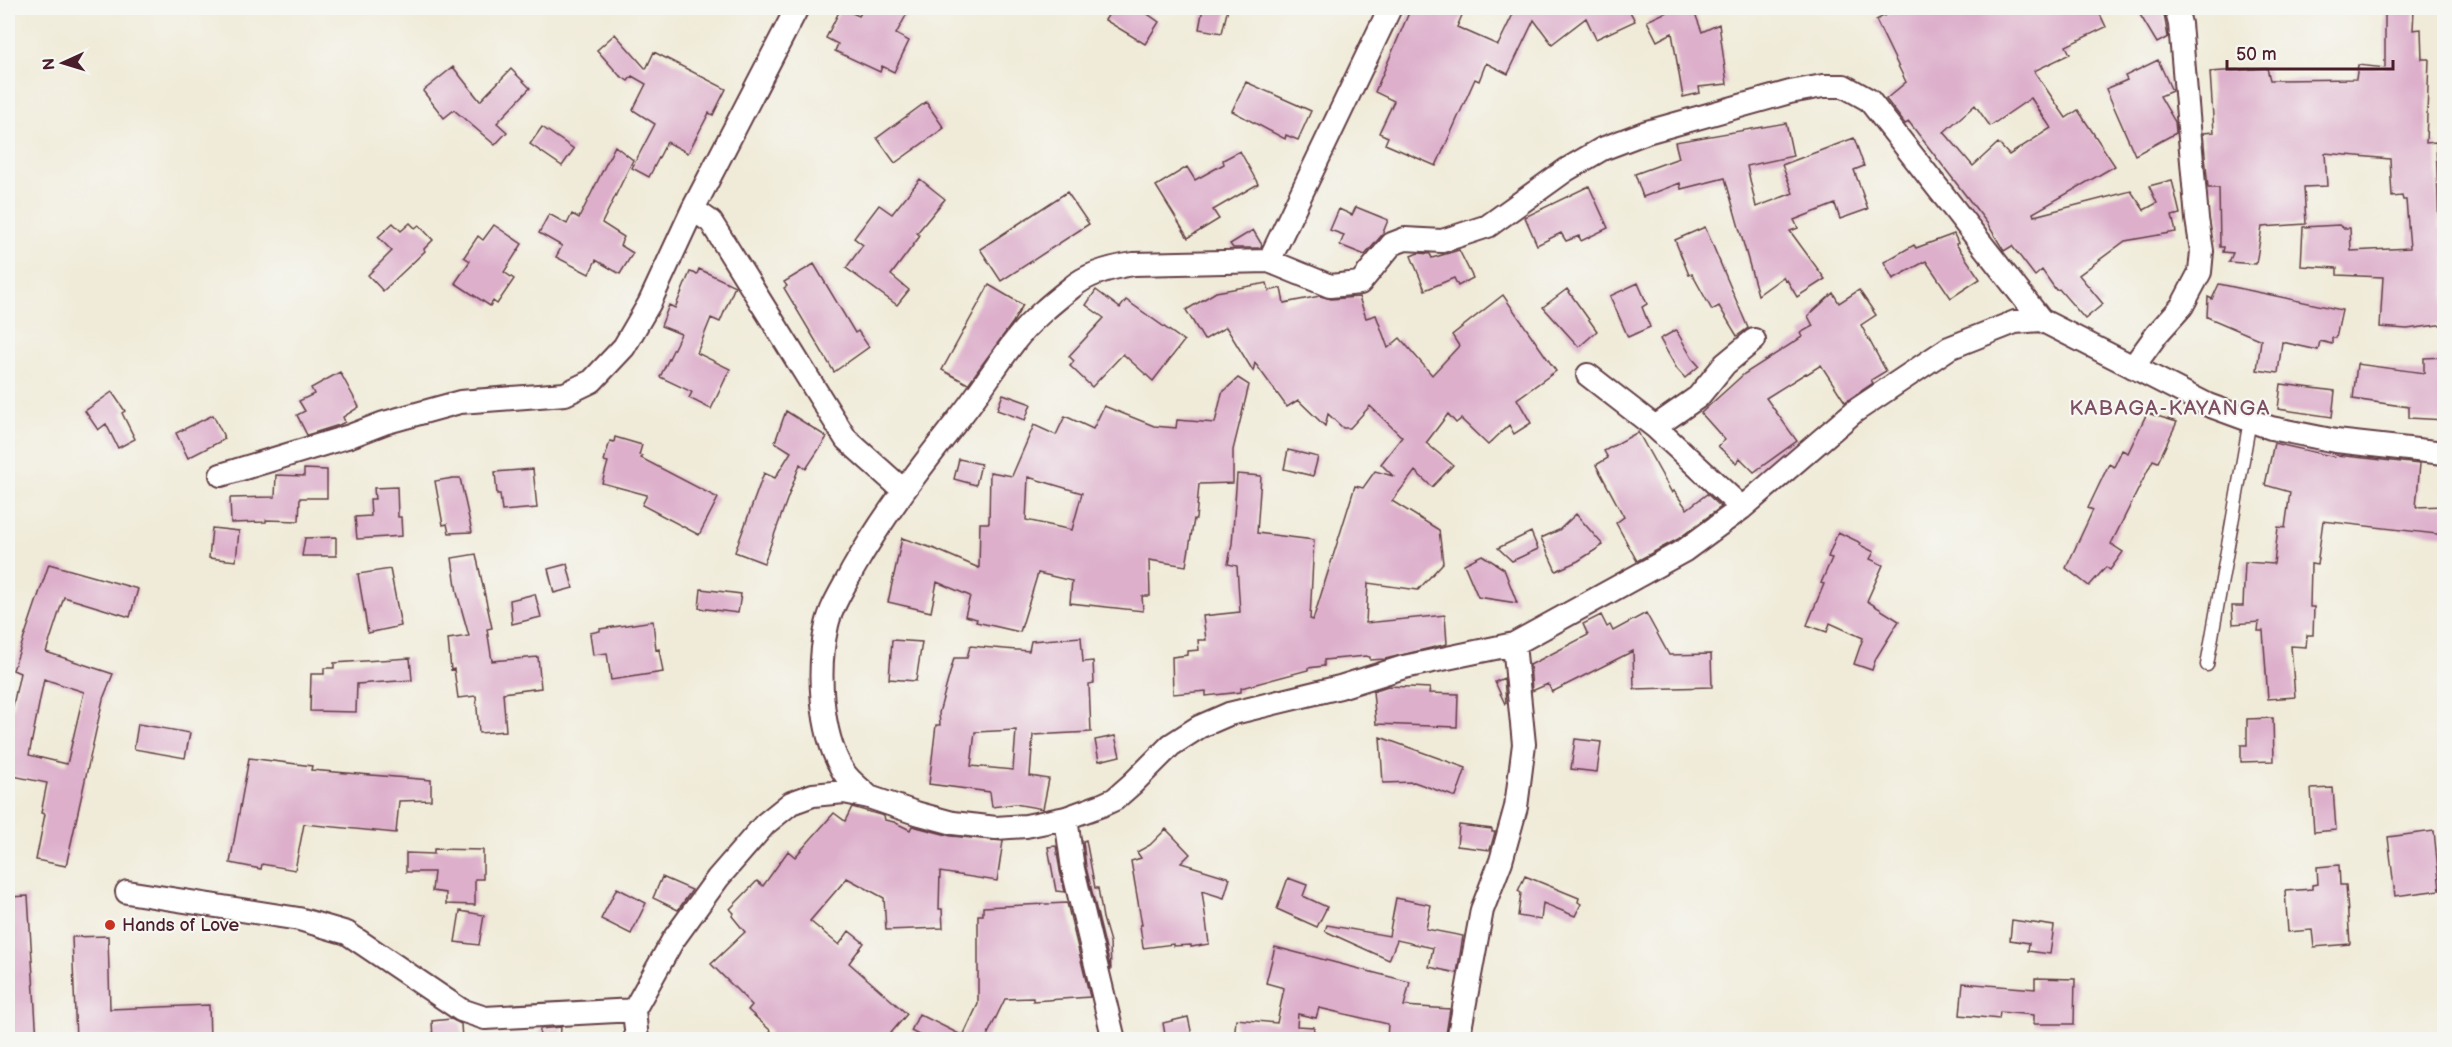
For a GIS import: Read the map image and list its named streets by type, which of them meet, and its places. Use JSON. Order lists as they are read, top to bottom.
{
  "districts": ["KABAGA-KAYANGA"],
  "places": ["Hands of Love"],
  "scale_bar": "50 m",
  "north": "left"
}
